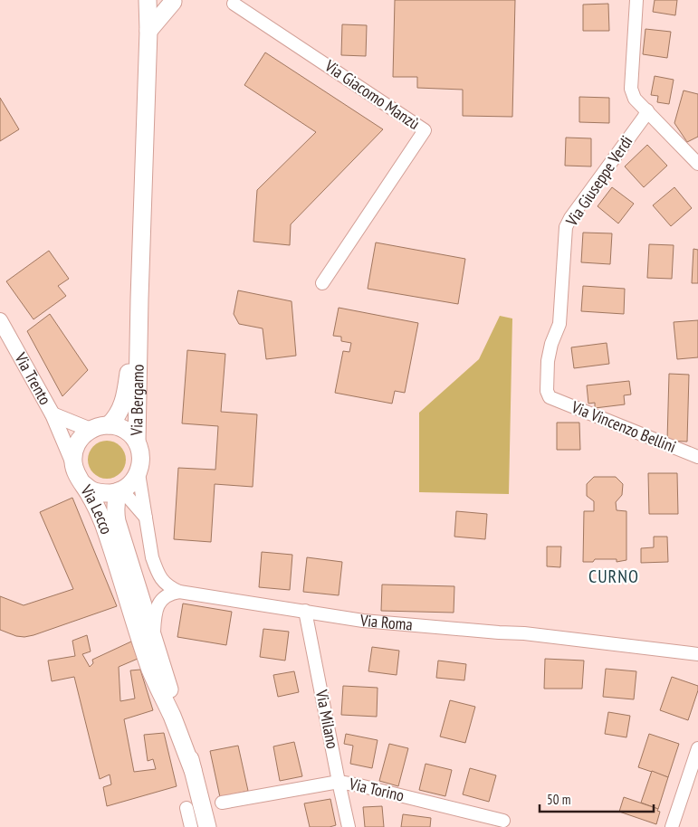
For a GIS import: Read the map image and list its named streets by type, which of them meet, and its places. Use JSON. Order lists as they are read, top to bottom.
{
  "streets": {
    "main road": [
      "Via Trento",
      "Via Bergamo",
      "Via Lecco",
      "Via Roma"
    ],
    "street": [
      "Via Giacomo Manzù",
      "Via Giuseppe Verdi",
      "Via Vincenzo Bellini",
      "Via Milano",
      "Via Torino"
    ]
  },
  "crossings": [
    ["Via Giuseppe Verdi", "Via Vincenzo Bellini"],
    ["Via Trento", "Via Bergamo"],
    ["Via Trento", "Via Lecco"],
    ["Via Trento", "Via Roma"],
    ["Via Bergamo", "Via Lecco"],
    ["Via Bergamo", "Via Roma"],
    ["Via Lecco", "Via Roma"],
    ["Via Roma", "Via Milano"],
    ["Via Milano", "Via Torino"]
  ],
  "districts": ["CURNO"],
  "scale_bar": "50 m"
}
